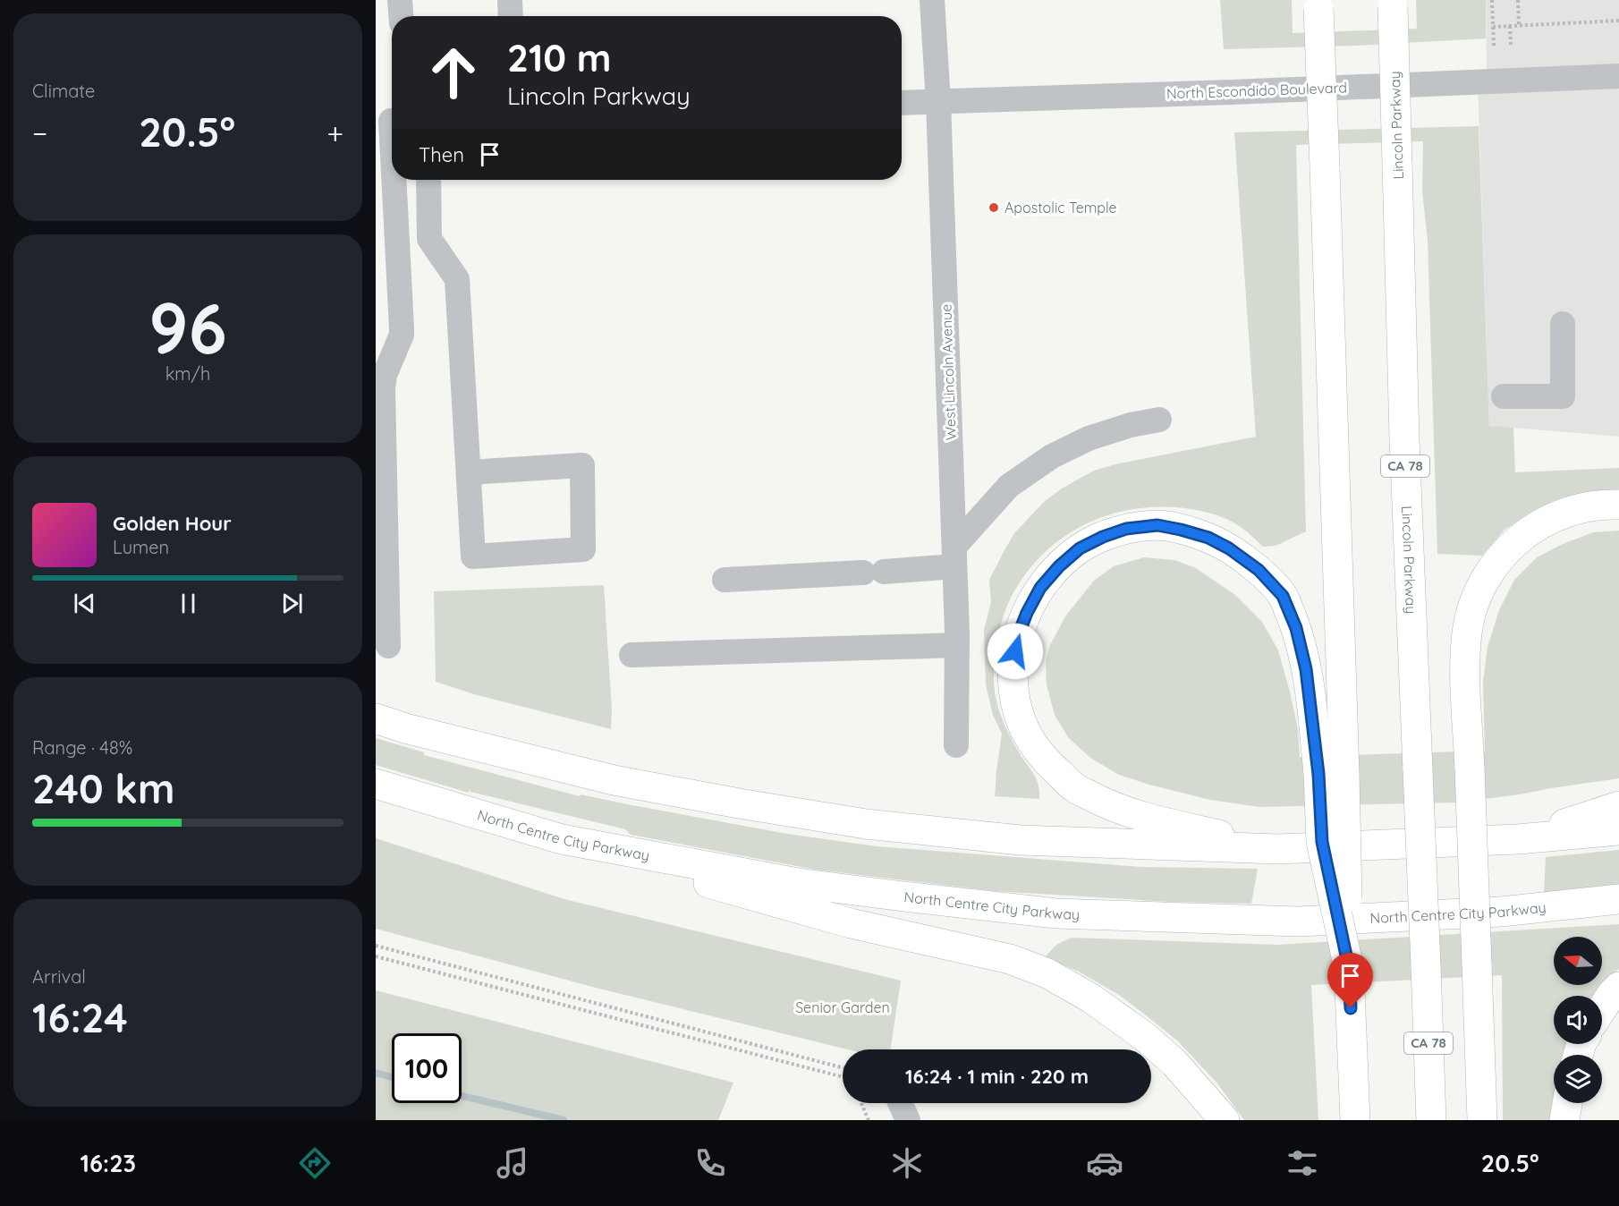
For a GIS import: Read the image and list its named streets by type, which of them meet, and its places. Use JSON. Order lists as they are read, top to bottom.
{
  "streets": {
    "highway": ["Lincoln Parkway", "CA 78", "North Centre City Parkway"],
    "street": ["North Escondido Boulevard", "West Lincoln Avenue"]
  },
  "crossings": [
    ["North Escondido Boulevard", "West Lincoln Avenue"]
  ],
  "parks": ["Senior Garden"],
  "places": ["Apostolic Temple"],
  "north": "left",
  "page": {
    "tile": [
      "Climate",
      ["96", "km/h"],
      ["Range · 48%", "240 km"],
      ["Arrival", "16:24"]
    ],
    "turn": ["210 m", "Lincoln Parkway"],
    "heat": ["−", "20.5°", "+"],
    "then": "Then",
    "song": ["Golden Hour", "Lumen"],
    "limit": "100",
    "trip": "16:24 · 1 min · 220 m",
    "tabs": ["16:23", "20.5°"]
  }
}
